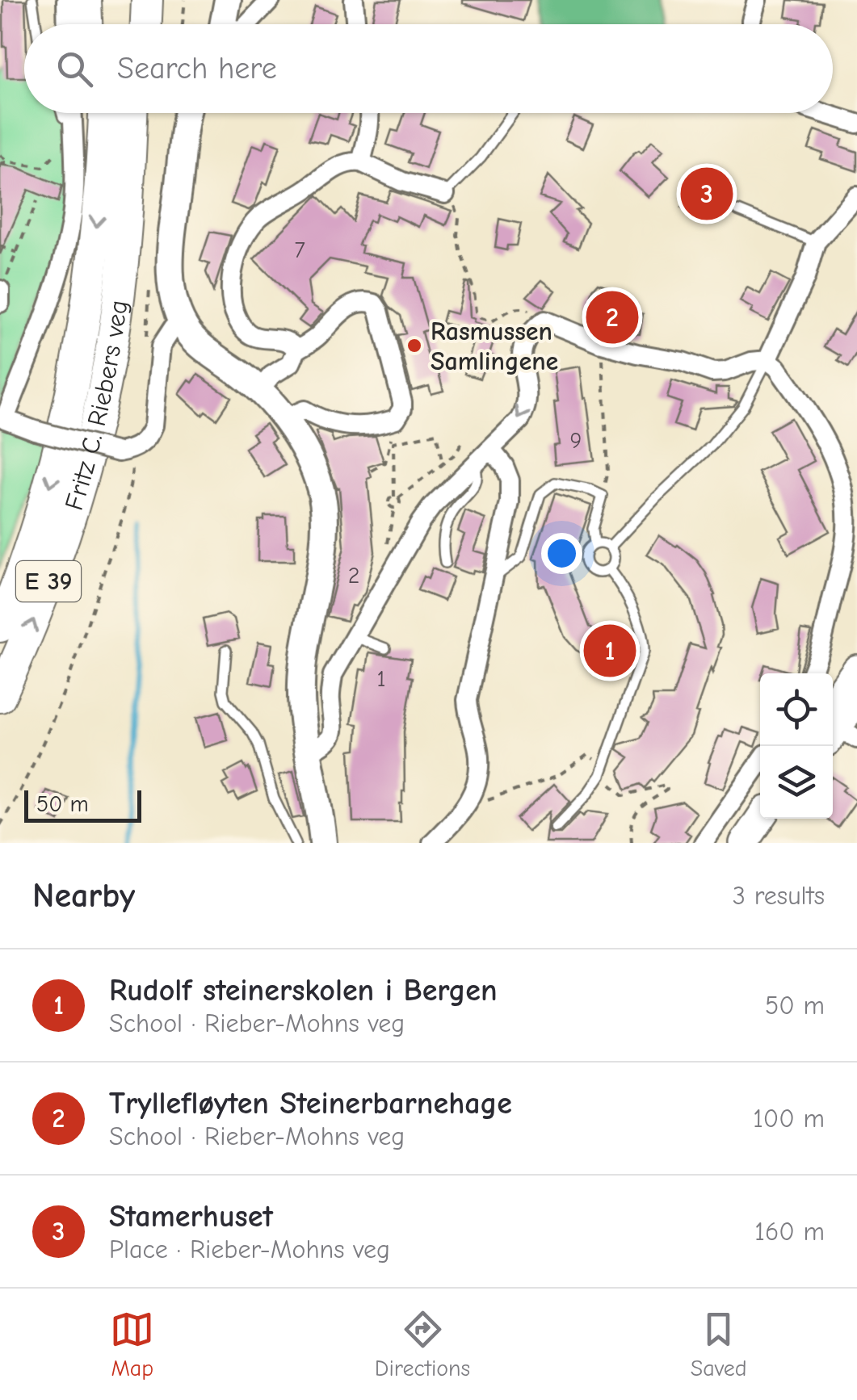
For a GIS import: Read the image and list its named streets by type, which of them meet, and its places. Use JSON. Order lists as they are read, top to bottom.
{
  "streets": {
    "highway": ["Fritz C. Riebers veg", "E 39"]
  },
  "crossings": [
    ["Fritz C. Riebers veg", "E 39"]
  ],
  "places": ["Rasmussen Samlingene"],
  "house_numbers": [
    "7",
    "9",
    "2",
    "1"
  ],
  "scale_bar": "50 m",
  "page": {
    "search": "Search here",
    "pins": ["3", "2", "1"],
    "scale": "50 m",
    "heading": ["Nearby", "3 results"],
    "list": [
      {
        "mark": "1",
        "name": "Rudolf steinerskolen i Bergen",
        "note": "School · Rieber-Mohns veg",
        "value": "50 m"
      },
      {
        "mark": "2",
        "name": "Tryllefløyten Steinerbarnehage",
        "note": "School · Rieber-Mohns veg",
        "value": "100 m"
      },
      {
        "mark": "3",
        "name": "Stamerhuset",
        "note": "Place · Rieber-Mohns veg",
        "value": "160 m"
      }
    ],
    "nav": ["Map", "Directions", "Saved"]
  }
}
